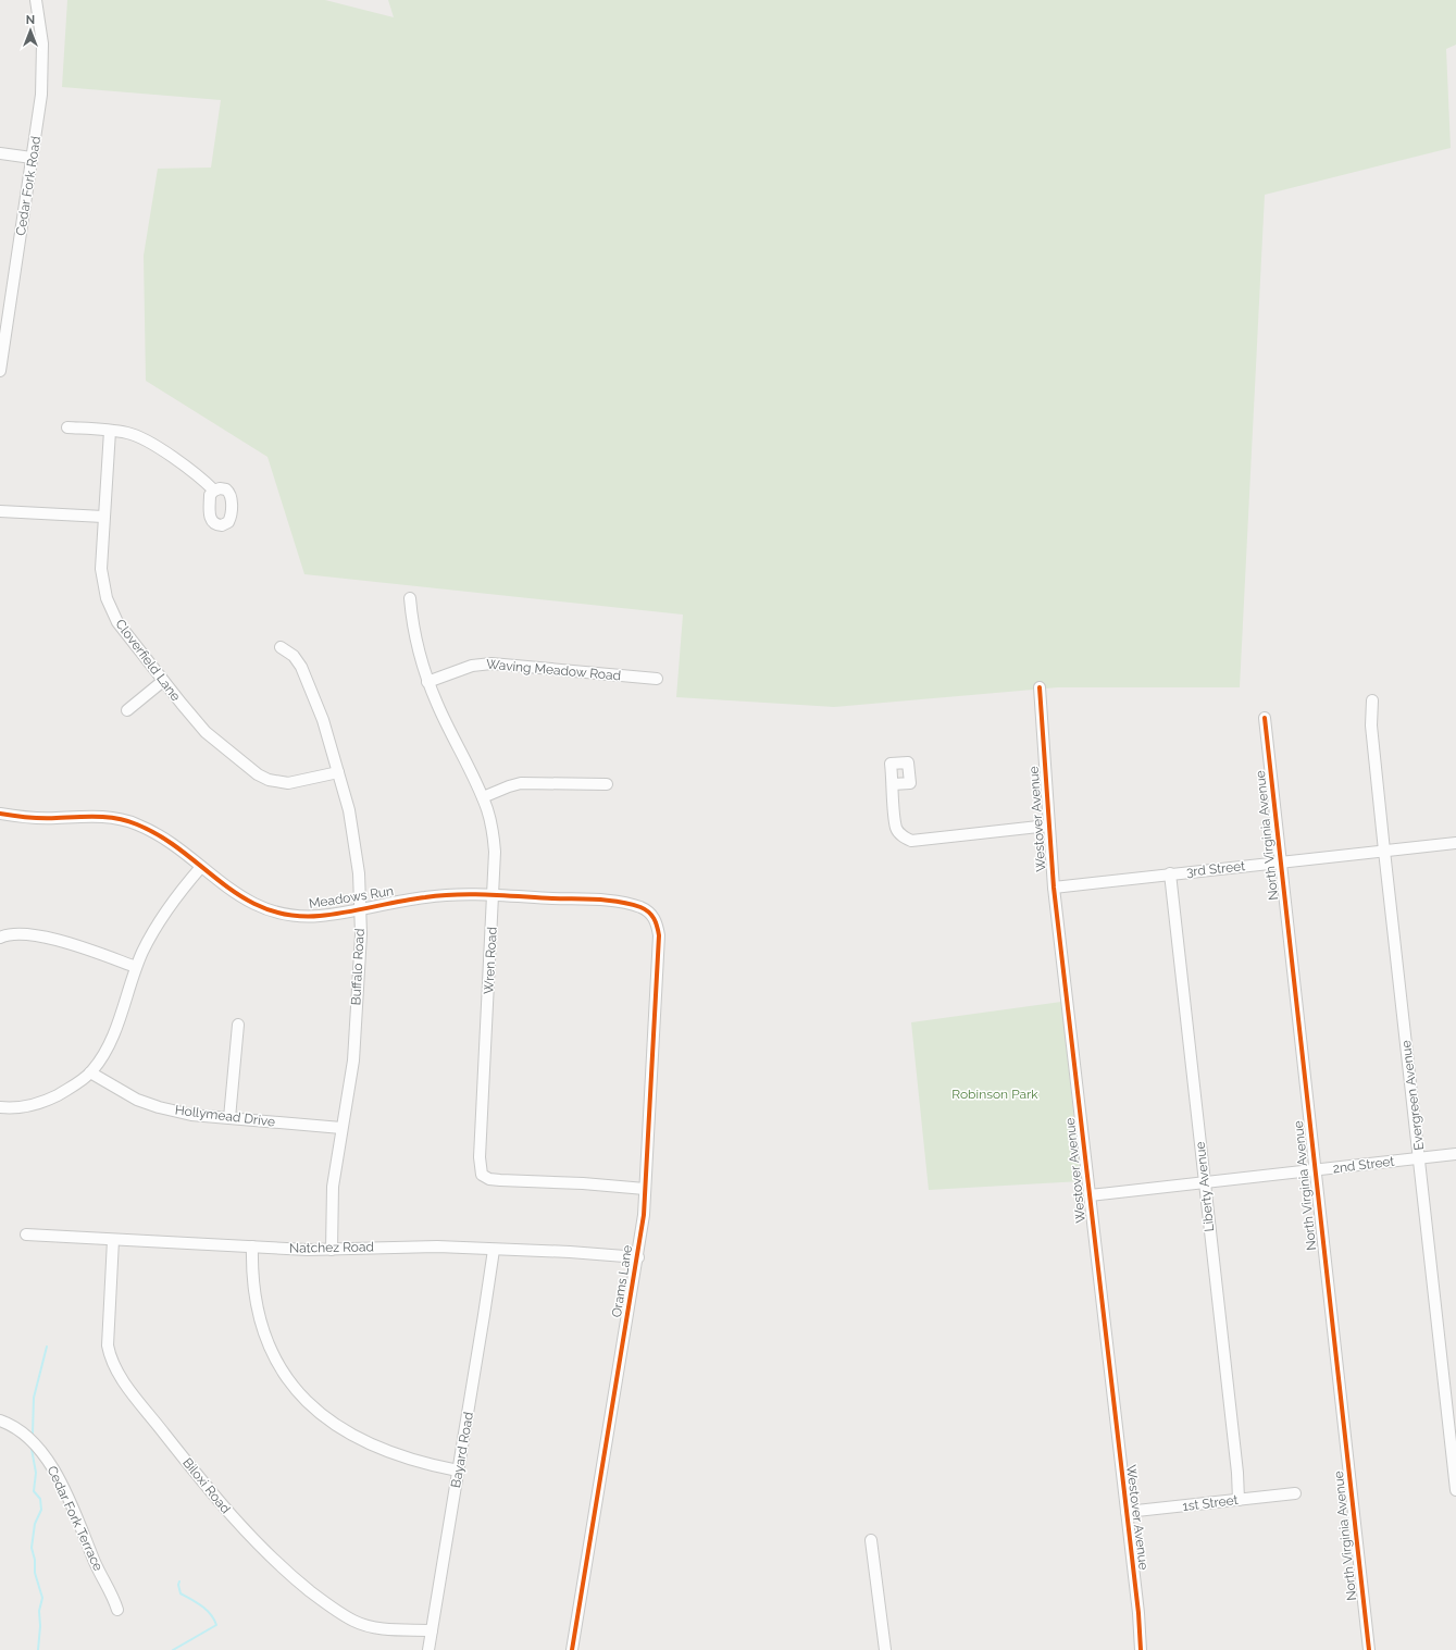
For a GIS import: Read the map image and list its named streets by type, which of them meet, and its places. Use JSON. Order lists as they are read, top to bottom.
{
  "streets": {
    "street": [
      "Cedar Fork Road",
      "Cloverfield Lane",
      "Waving Meadow Road",
      "Westover Avenue",
      "North Virginia Avenue",
      "3rd Street",
      "Meadows Run",
      "Wren Road",
      "Buffalo Road",
      "Evergreen Avenue",
      "Hollymead Drive",
      "2nd Street",
      "Liberty Avenue",
      "Natchez Road",
      "Orams Lane",
      "Bayard Road",
      "Biloxi Road",
      "1st Street",
      "Cedar Fork Terrace"
    ]
  },
  "crossings": [
    ["Cloverfield Lane", "Buffalo Road"],
    ["Waving Meadow Road", "Wren Road"],
    ["Westover Avenue", "3rd Street"],
    ["Westover Avenue", "2nd Street"],
    ["Westover Avenue", "1st Street"],
    ["North Virginia Avenue", "3rd Street"],
    ["North Virginia Avenue", "2nd Street"],
    ["3rd Street", "Evergreen Avenue"],
    ["3rd Street", "Liberty Avenue"],
    ["Meadows Run", "Wren Road"],
    ["Meadows Run", "Buffalo Road"],
    ["Meadows Run", "Orams Lane"],
    ["Wren Road", "Orams Lane"],
    ["Buffalo Road", "Hollymead Drive"],
    ["Buffalo Road", "Natchez Road"],
    ["Evergreen Avenue", "2nd Street"],
    ["2nd Street", "Liberty Avenue"],
    ["Liberty Avenue", "1st Street"],
    ["Natchez Road", "Orams Lane"],
    ["Natchez Road", "Bayard Road"],
    ["Natchez Road", "Biloxi Road"],
    ["Bayard Road", "Biloxi Road"]
  ],
  "parks": ["Robinson Park"],
  "north": "top"
}
